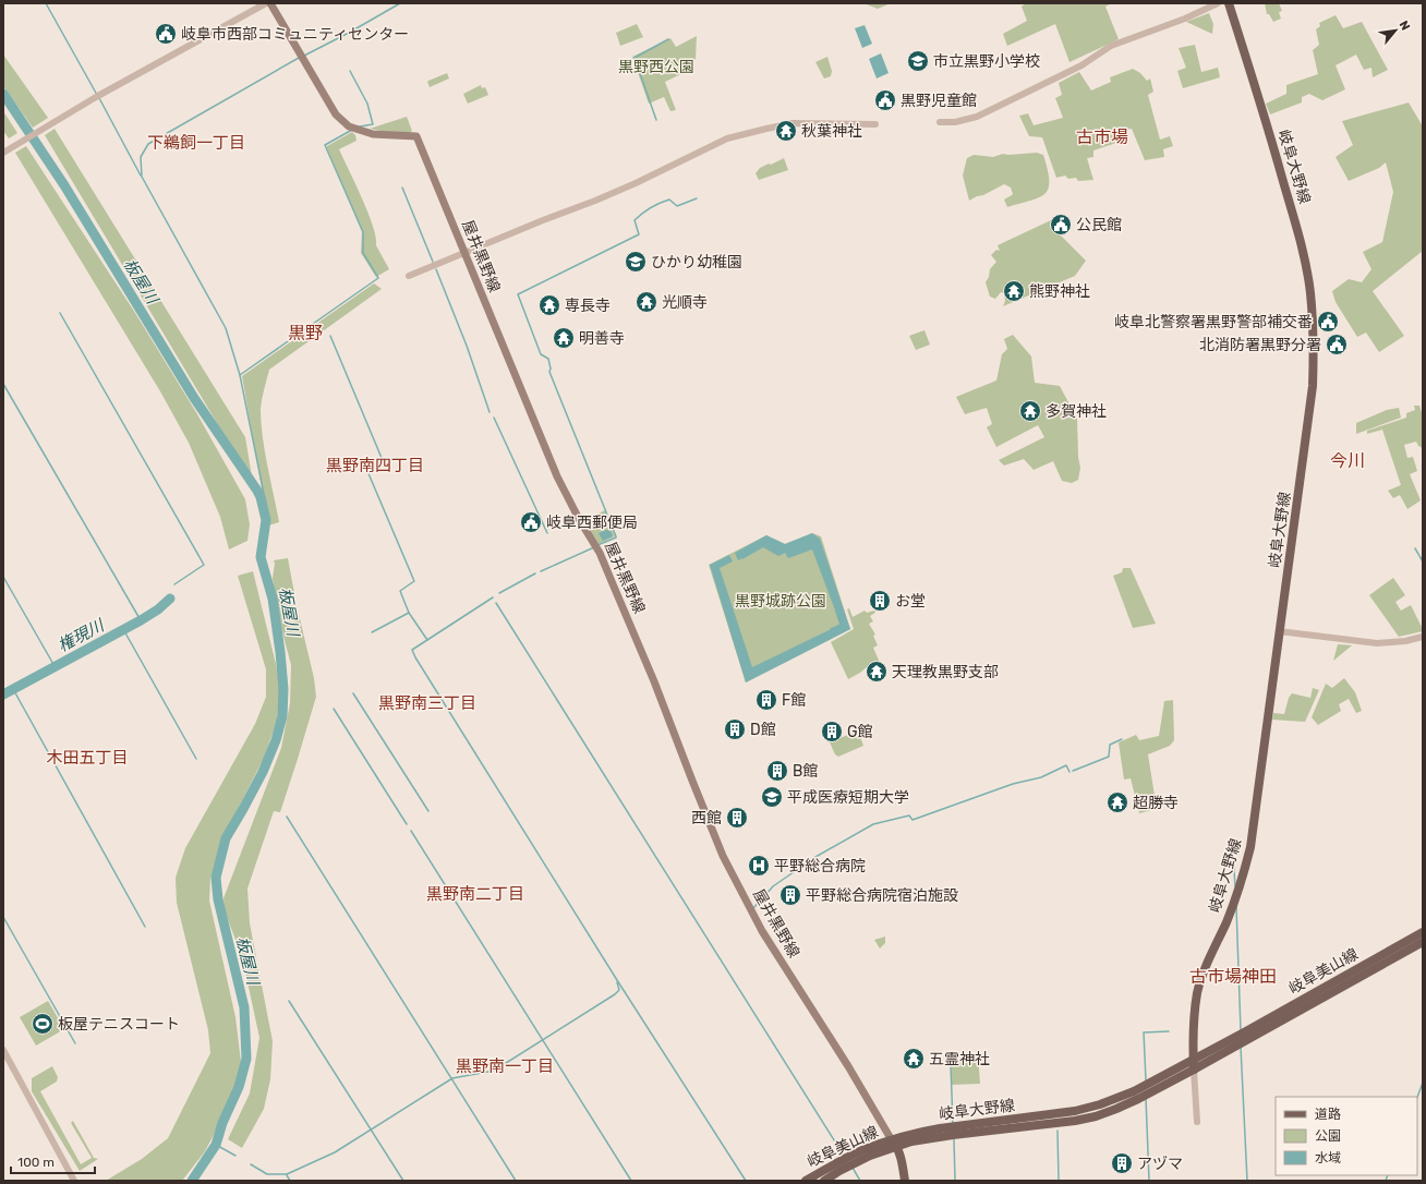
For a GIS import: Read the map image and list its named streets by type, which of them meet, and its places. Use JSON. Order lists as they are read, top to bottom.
{
  "streets": {
    "main road": ["岐阜大野線", "屋井黒野線", "岐阜美山線"]
  },
  "crossings": [
    ["岐阜大野線", "屋井黒野線"],
    ["岐阜大野線", "岐阜美山線"],
    ["屋井黒野線", "岐阜美山線"]
  ],
  "districts": [
    "古市場",
    "下鵜飼一丁目",
    "黒野",
    "今川",
    "黒野南四丁目",
    "黒野南三丁目",
    "木田五丁目",
    "黒野南二丁目",
    "古市場神田",
    "黒野南一丁目"
  ],
  "water": ["板屋川", "権現川"],
  "parks": ["黒野西公園", "黒野城跡公園"],
  "places": {
    "public building": [
      "岐阜市西部コミュニティセンター",
      "黒野児童館",
      "公民館",
      "岐阜北警察署黒野警部補交番",
      "北消防署黒野分署",
      "岐阜西郵便局"
    ],
    "school or university": ["市立黒野小学校", "ひかり幼稚園", "平成医療短期大学"],
    "temple": [
      "秋葉神社",
      "熊野神社",
      "光順寺",
      "専長寺",
      "明善寺",
      "多賀神社",
      "天理教黒野支部",
      "超勝寺",
      "五霊神社"
    ],
    "building": [
      "お堂",
      "F館",
      "D館",
      "G館",
      "B館",
      "西館",
      "平野総合病院宿泊施設",
      "アヅマ"
    ],
    "hospital": ["平野総合病院"],
    "sports": ["板屋テニスコート"]
  },
  "legend": ["道路", "公園", "水域"],
  "scale_bar": "100 m",
  "north": "top right"
}
